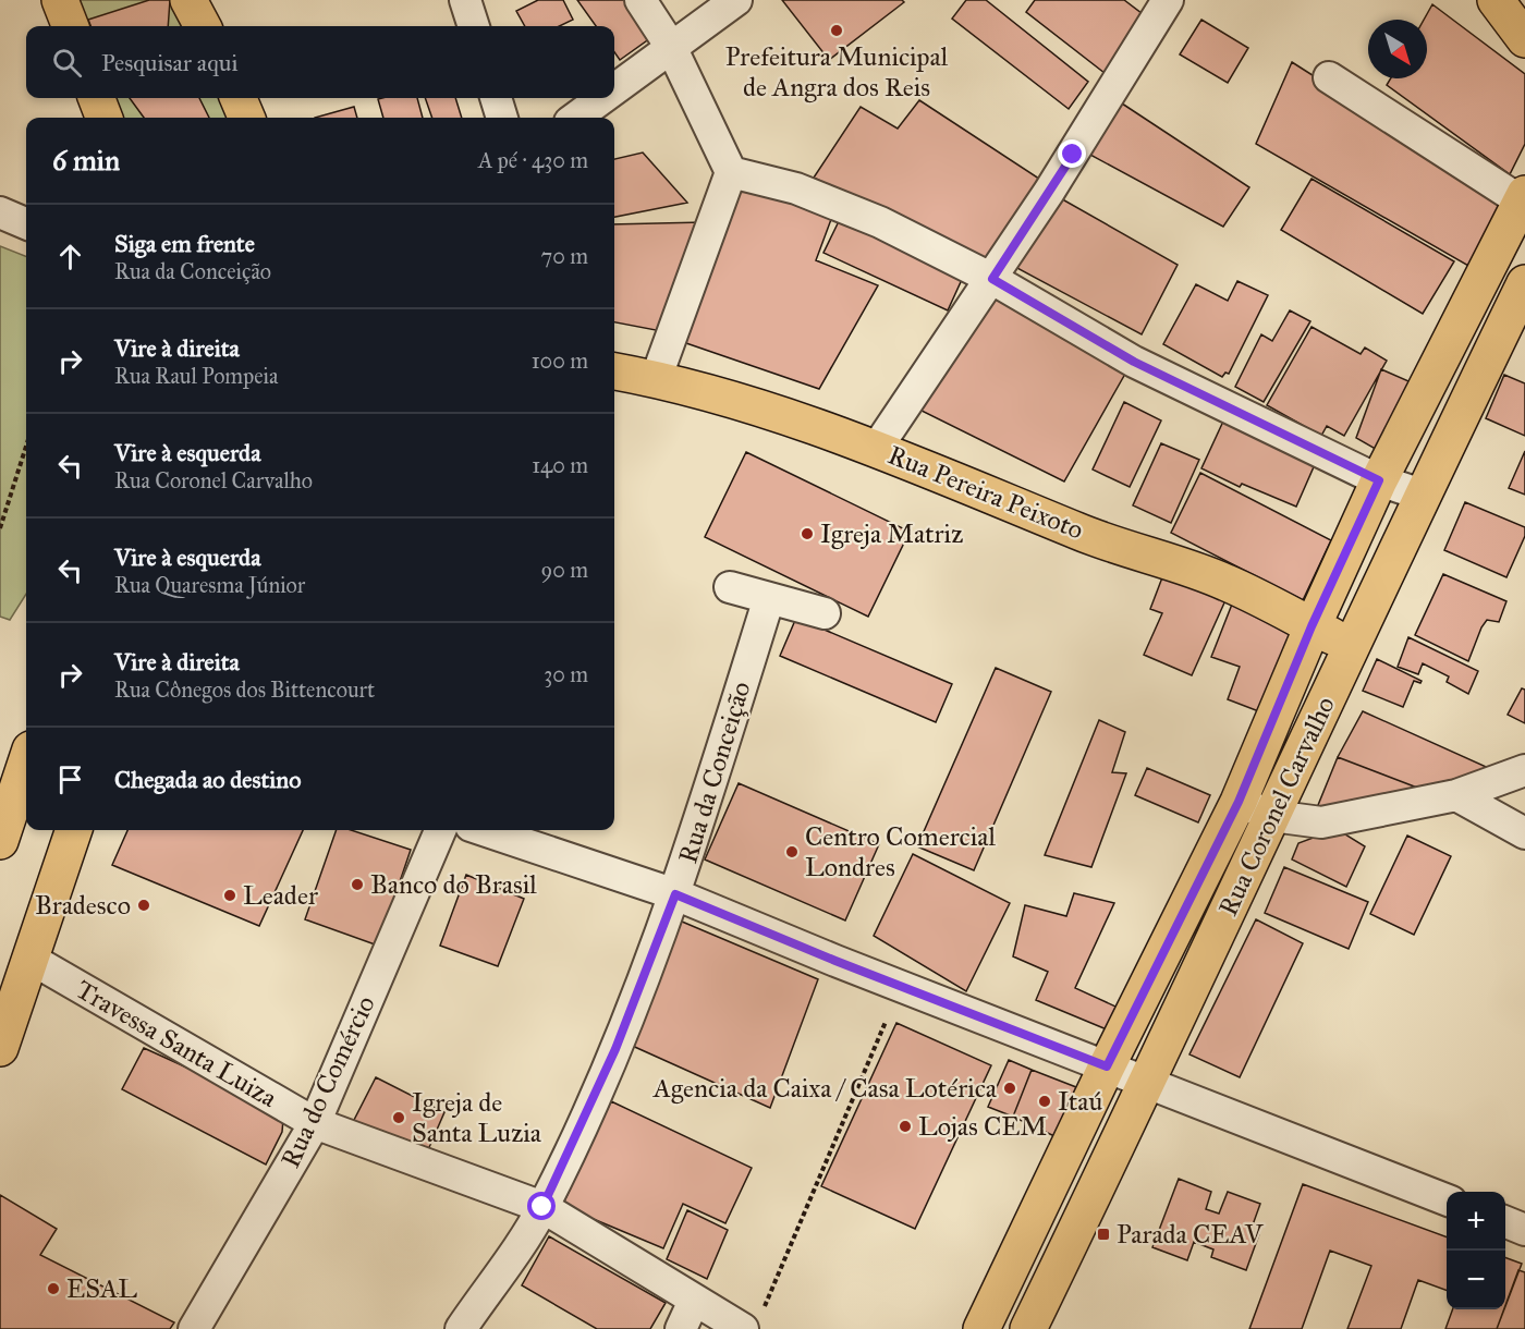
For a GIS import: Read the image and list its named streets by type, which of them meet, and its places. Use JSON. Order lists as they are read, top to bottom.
{
  "streets": {
    "main road": ["Rua Pereira Peixoto", "Rua Coronel Carvalho"],
    "street": ["Rua da Conceição", "Travessa Santa Luiza", "Rua do Comércio"]
  },
  "crossings": [
    ["Rua Pereira Peixoto", "Rua Coronel Carvalho"],
    ["Rua da Conceição", "Travessa Santa Luiza"],
    ["Travessa Santa Luiza", "Rua do Comércio"]
  ],
  "places": {
    "other": [
      "Prefeitura Municipal de Angra dos Reis",
      "Igreja Matriz",
      "Centro Comercial Londres",
      "Banco do Brasil",
      "Leader",
      "Bradesco",
      "Agencia da Caixa / Casa Lotérica",
      "Itaú",
      "Igreja de Santa Luzia",
      "Lojas CEM",
      "ESAL"
    ],
    "transit": ["Parada CEAV"]
  },
  "north": "bottom right",
  "page": {
    "search": "Pesquisar aqui",
    "heading": ["6 min", "A pé · 430 m"],
    "list": [
      ["Siga em frente", "Rua da Conceição", "70 m"],
      ["Vire à direita", "Rua Raul Pompeia", "100 m"],
      ["Vire à esquerda", "Rua Coronel Carvalho", "140 m"],
      ["Vire à esquerda", "Rua Quaresma Júnior", "90 m"],
      ["Vire à direita", "Rua Cônegos dos Bittencourt", "30 m"],
      "Chegada ao destino"
    ],
    "map_buttons": ["+", "−"]
  }
}
